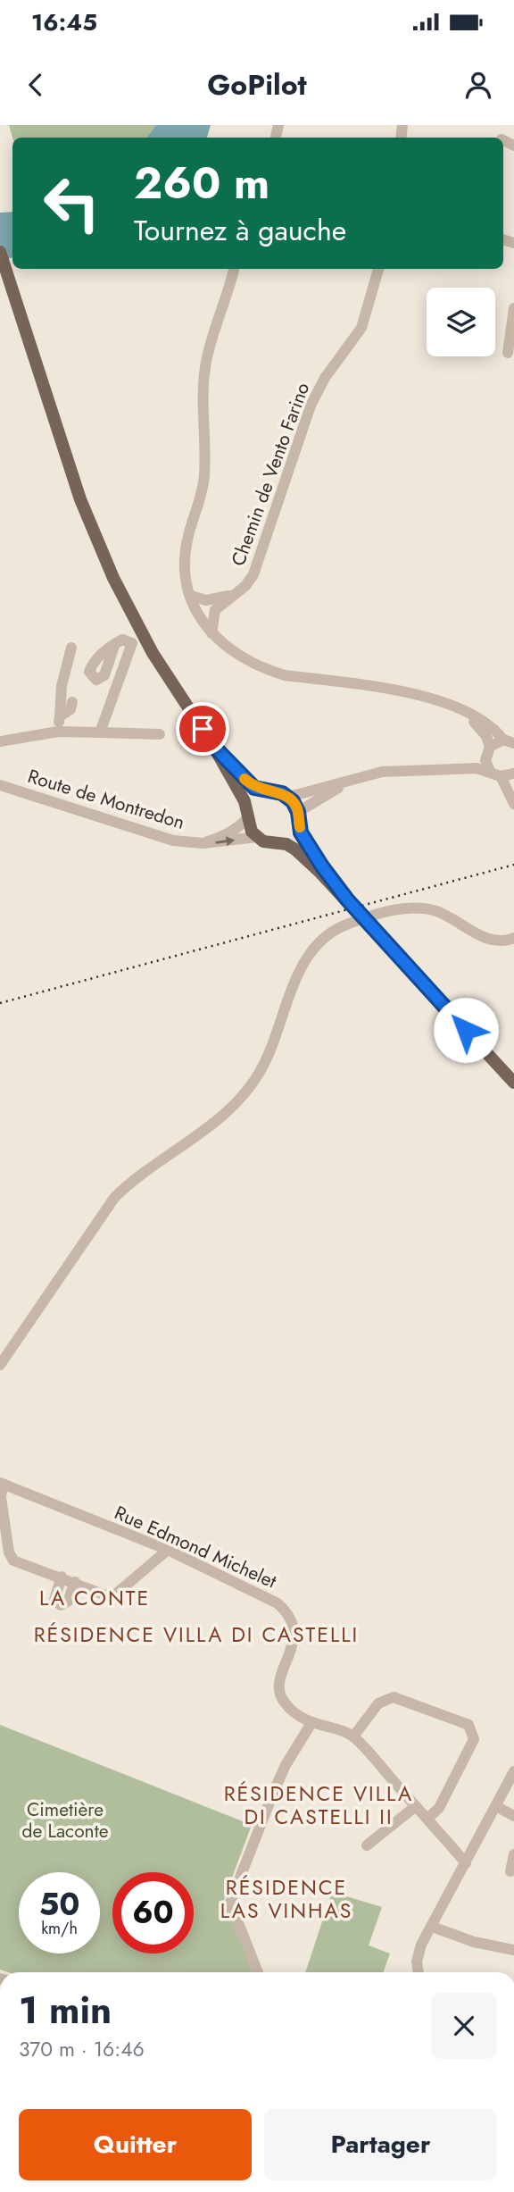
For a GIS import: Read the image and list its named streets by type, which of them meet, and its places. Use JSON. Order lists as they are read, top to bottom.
{
  "streets": {
    "street": ["Chemin de Vento Farino", "Route de Montredon", "Rue Edmond Michelet"]
  },
  "districts": [
    "LA CONTE",
    "RÉSIDENCE VILLA DI CASTELLI",
    "RÉSIDENCE VILLA DI CASTELLI II",
    "RÉSIDENCE LAS VINHAS"
  ],
  "parks": ["Cimetière de Laconte"],
  "page": {
    "status": "16:45",
    "header": "GoPilot",
    "turn": ["260 m", "Tournez à gauche"],
    "speed": "50 km/h",
    "limit": "60",
    "heading": ["1 min", "370 m · 16:46"],
    "buttons": ["Quitter", "Partager"]
  }
}
